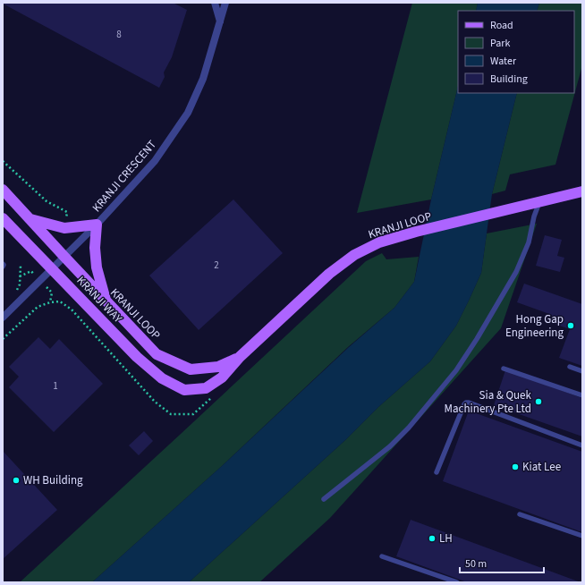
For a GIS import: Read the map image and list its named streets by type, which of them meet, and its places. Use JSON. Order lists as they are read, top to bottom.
{
  "streets": {
    "main road": ["KRANJI LOOP", "KRANJI WAY"],
    "street": ["KRANJI CRESCENT"]
  },
  "crossings": [
    ["KRANJI CRESCENT", "KRANJI LOOP"],
    ["KRANJI CRESCENT", "KRANJI WAY"],
    ["KRANJI LOOP", "KRANJI WAY"]
  ],
  "places": [
    "Hong Gap Engineering",
    "Sia & Quek Machinery Pte Ltd",
    "Kiat Lee",
    "WH Building",
    "LH"
  ],
  "house_numbers": ["8", "2", "1"],
  "legend": [
    "Road",
    "Park",
    "Water",
    "Building"
  ],
  "scale_bar": "50 m"
}
